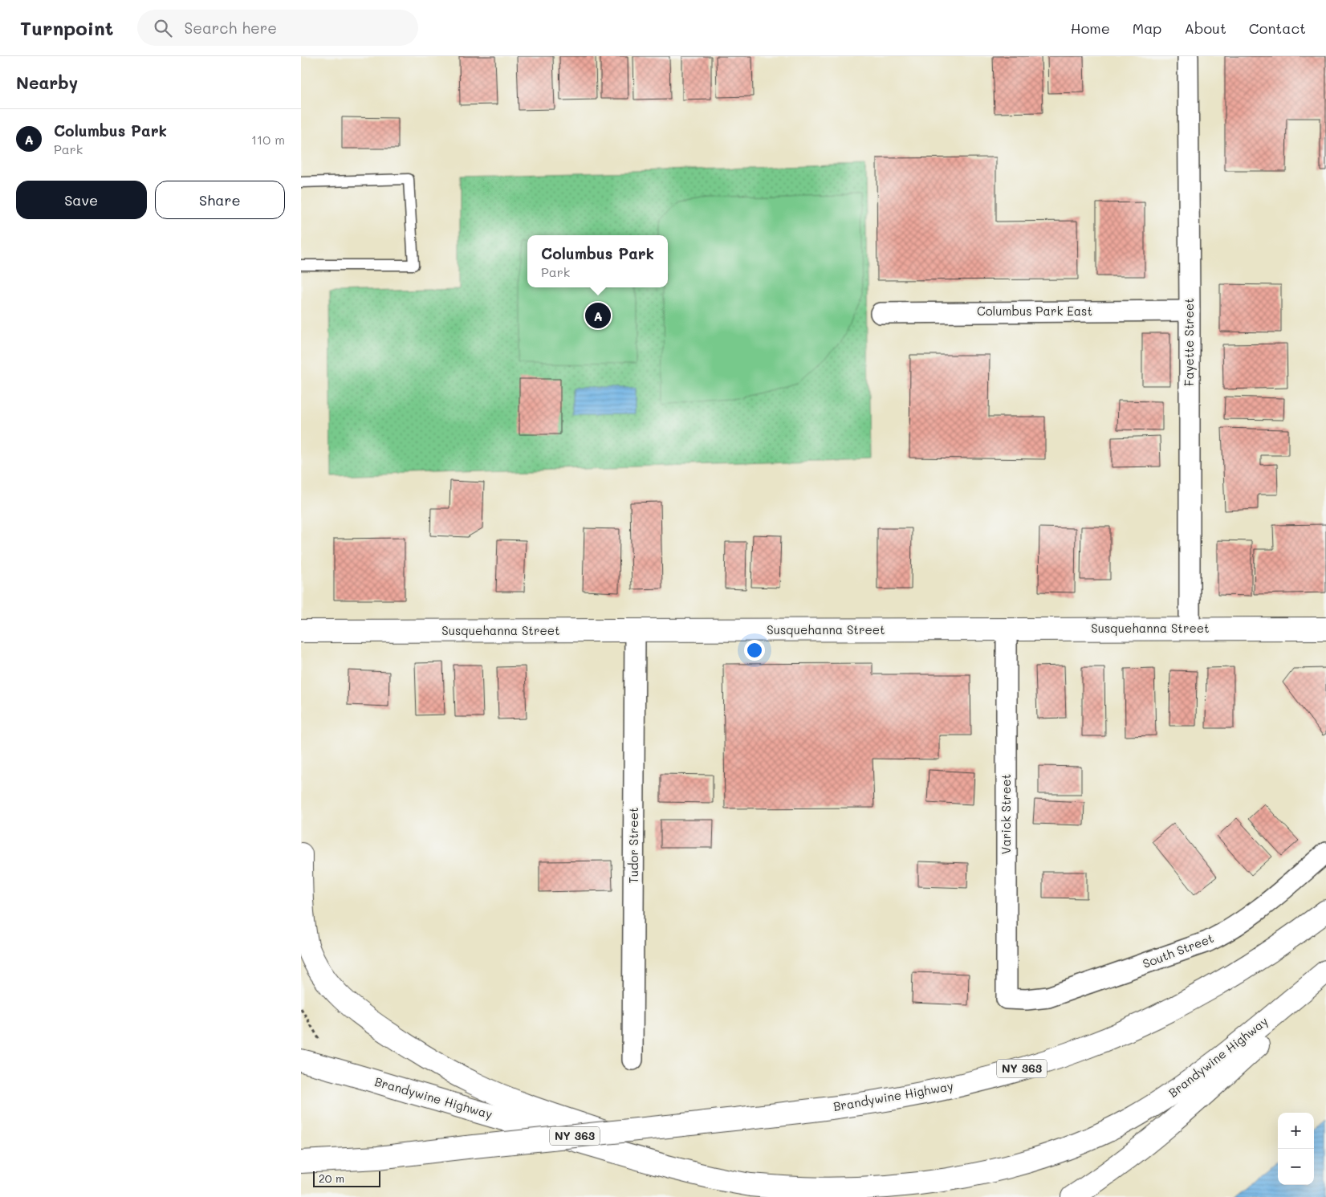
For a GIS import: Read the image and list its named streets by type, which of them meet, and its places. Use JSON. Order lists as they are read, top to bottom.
{
  "streets": {
    "main road": ["Susquehanna Street", "Brandywine Highway", "NY 363"],
    "street": [
      "Columbus Park East",
      "Fayette Street",
      "Varick Street",
      "Tudor Street",
      "South Street"
    ]
  },
  "crossings": [
    ["Columbus Park East", "Fayette Street"],
    ["Fayette Street", "Susquehanna Street"],
    ["Susquehanna Street", "Varick Street"],
    ["Susquehanna Street", "Tudor Street"],
    ["Varick Street", "South Street"]
  ],
  "scale_bar": "20 m",
  "page": {
    "header": "Turnpoint",
    "search": "Search here",
    "nav": [
      "Home",
      "Map",
      "About",
      "Contact"
    ],
    "heading": "Nearby",
    "list": [
      {
        "mark": "A",
        "name": "Columbus Park",
        "note": "Park",
        "value": "110 m"
      }
    ],
    "buttons": ["Save", "Share"],
    "popup": ["Columbus Park", "Park"],
    "pins": "A",
    "map_buttons": ["+", "−"],
    "scale": "20 m"
  }
}
